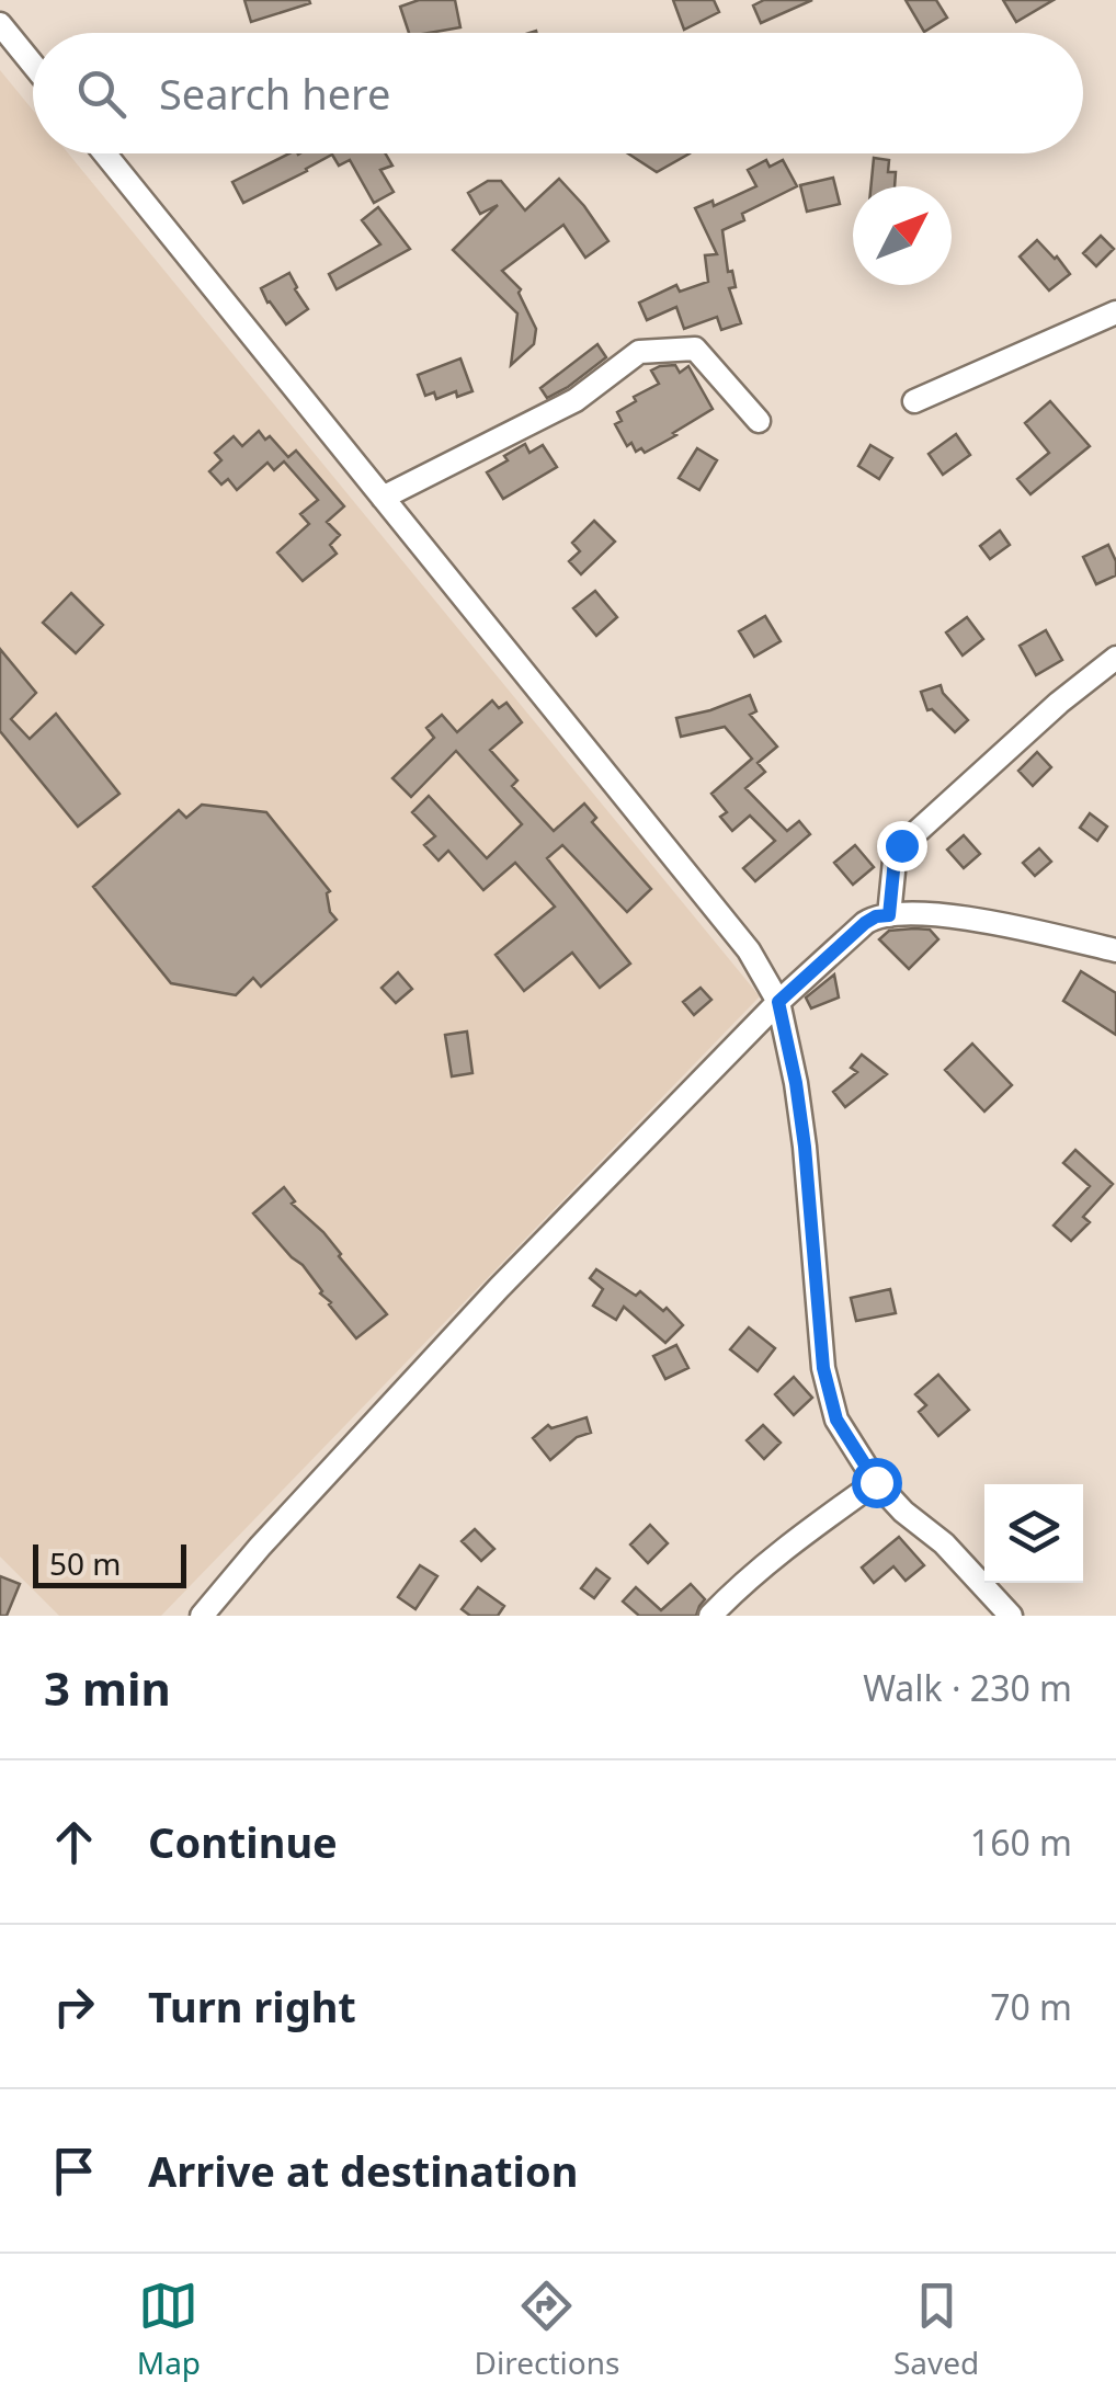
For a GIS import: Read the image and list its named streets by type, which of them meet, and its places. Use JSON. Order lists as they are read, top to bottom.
{
  "scale_bar": "50 m",
  "north": "top right",
  "page": {
    "search": "Search here",
    "scale": "50 m",
    "heading": ["3 min", "Walk · 230 m"],
    "list": [
      ["Continue", "160 m"],
      ["Turn right", "70 m"],
      "Arrive at destination"
    ],
    "nav": ["Map", "Directions", "Saved"]
  }
}
